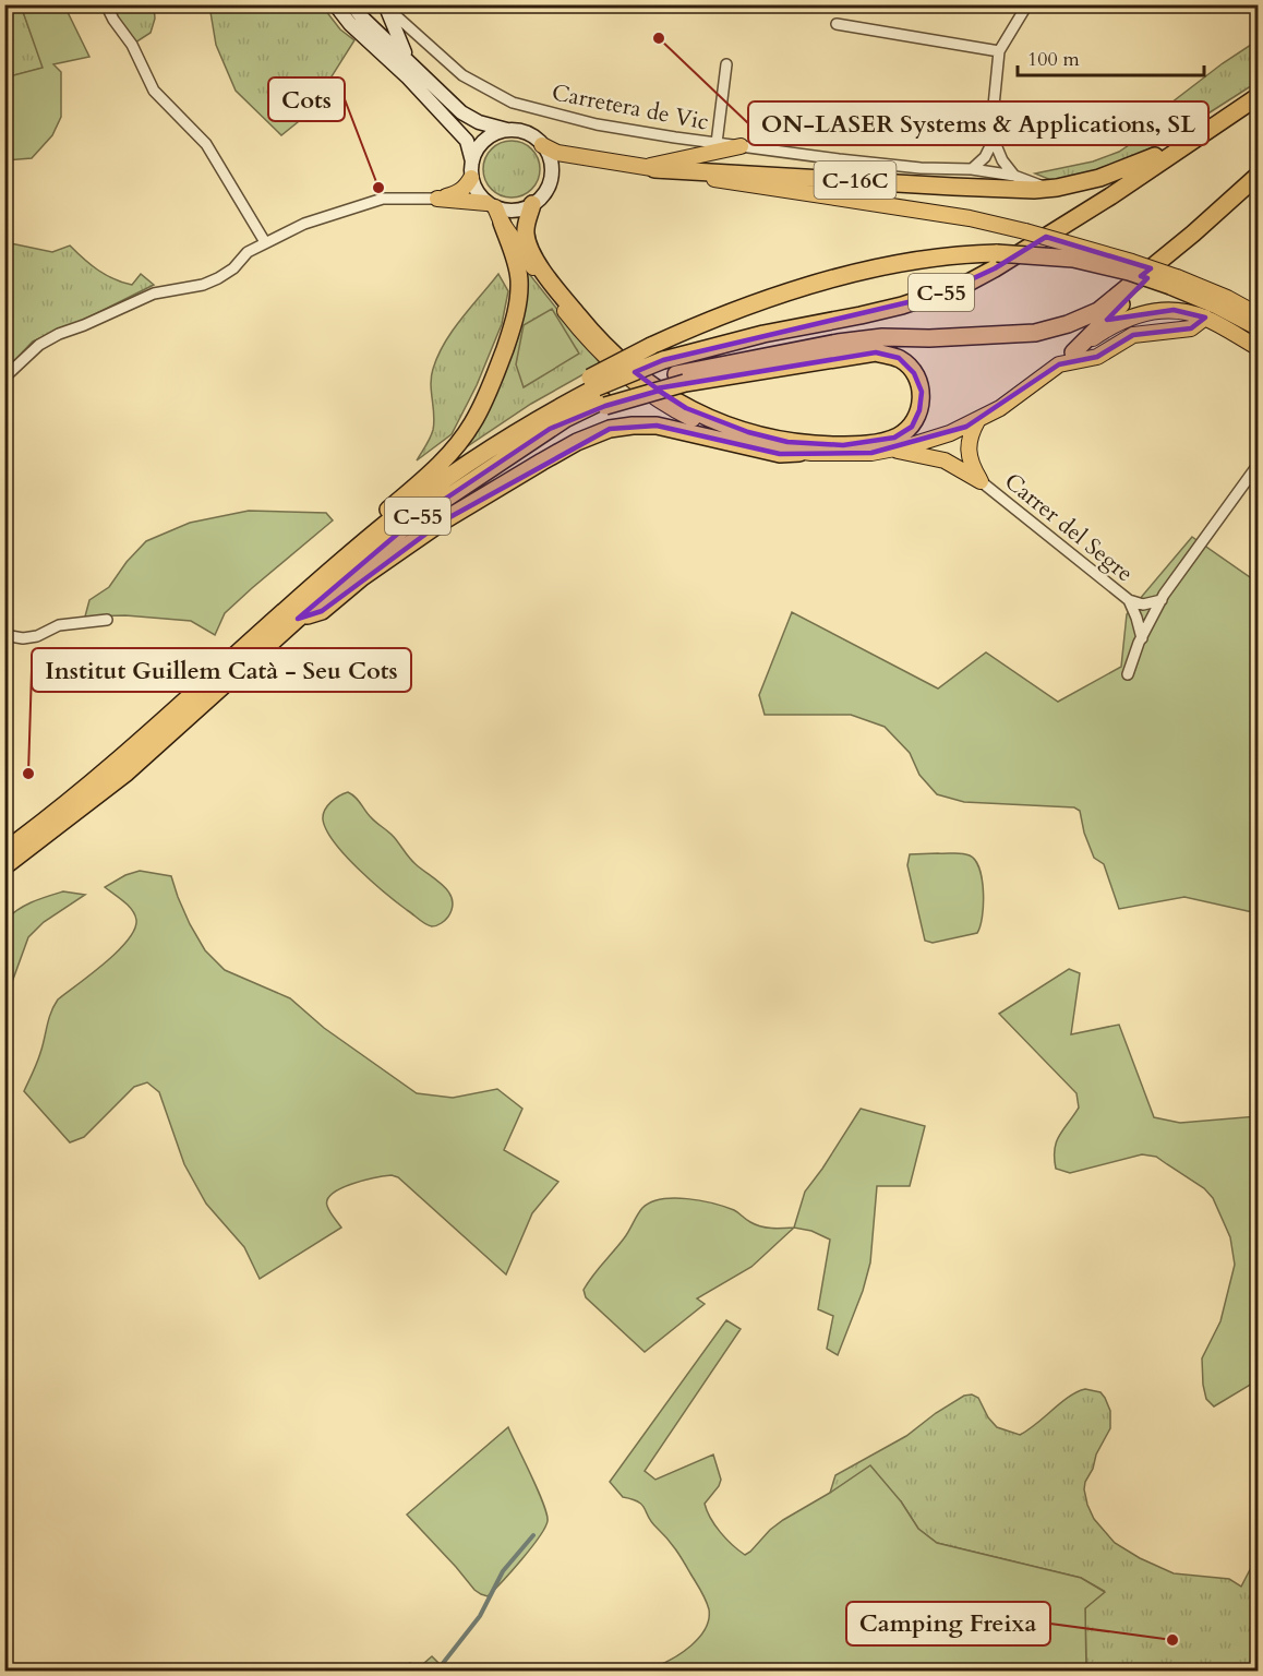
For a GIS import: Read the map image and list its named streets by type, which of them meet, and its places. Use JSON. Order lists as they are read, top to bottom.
{
  "streets": {
    "highway": ["C-16C", "C-55"],
    "street": ["Carretera de Vic", "Carrer del Segre"]
  },
  "crossings": [
    ["Carretera de Vic", "C-16C"],
    ["C-16C", "C-55"]
  ],
  "places": [
    "ON-LASER Systems & Applications, SL",
    "Cots",
    "Institut Guillem Catà - Seu Cots",
    "Camping Freixa"
  ],
  "scale_bar": "100 m"
}
